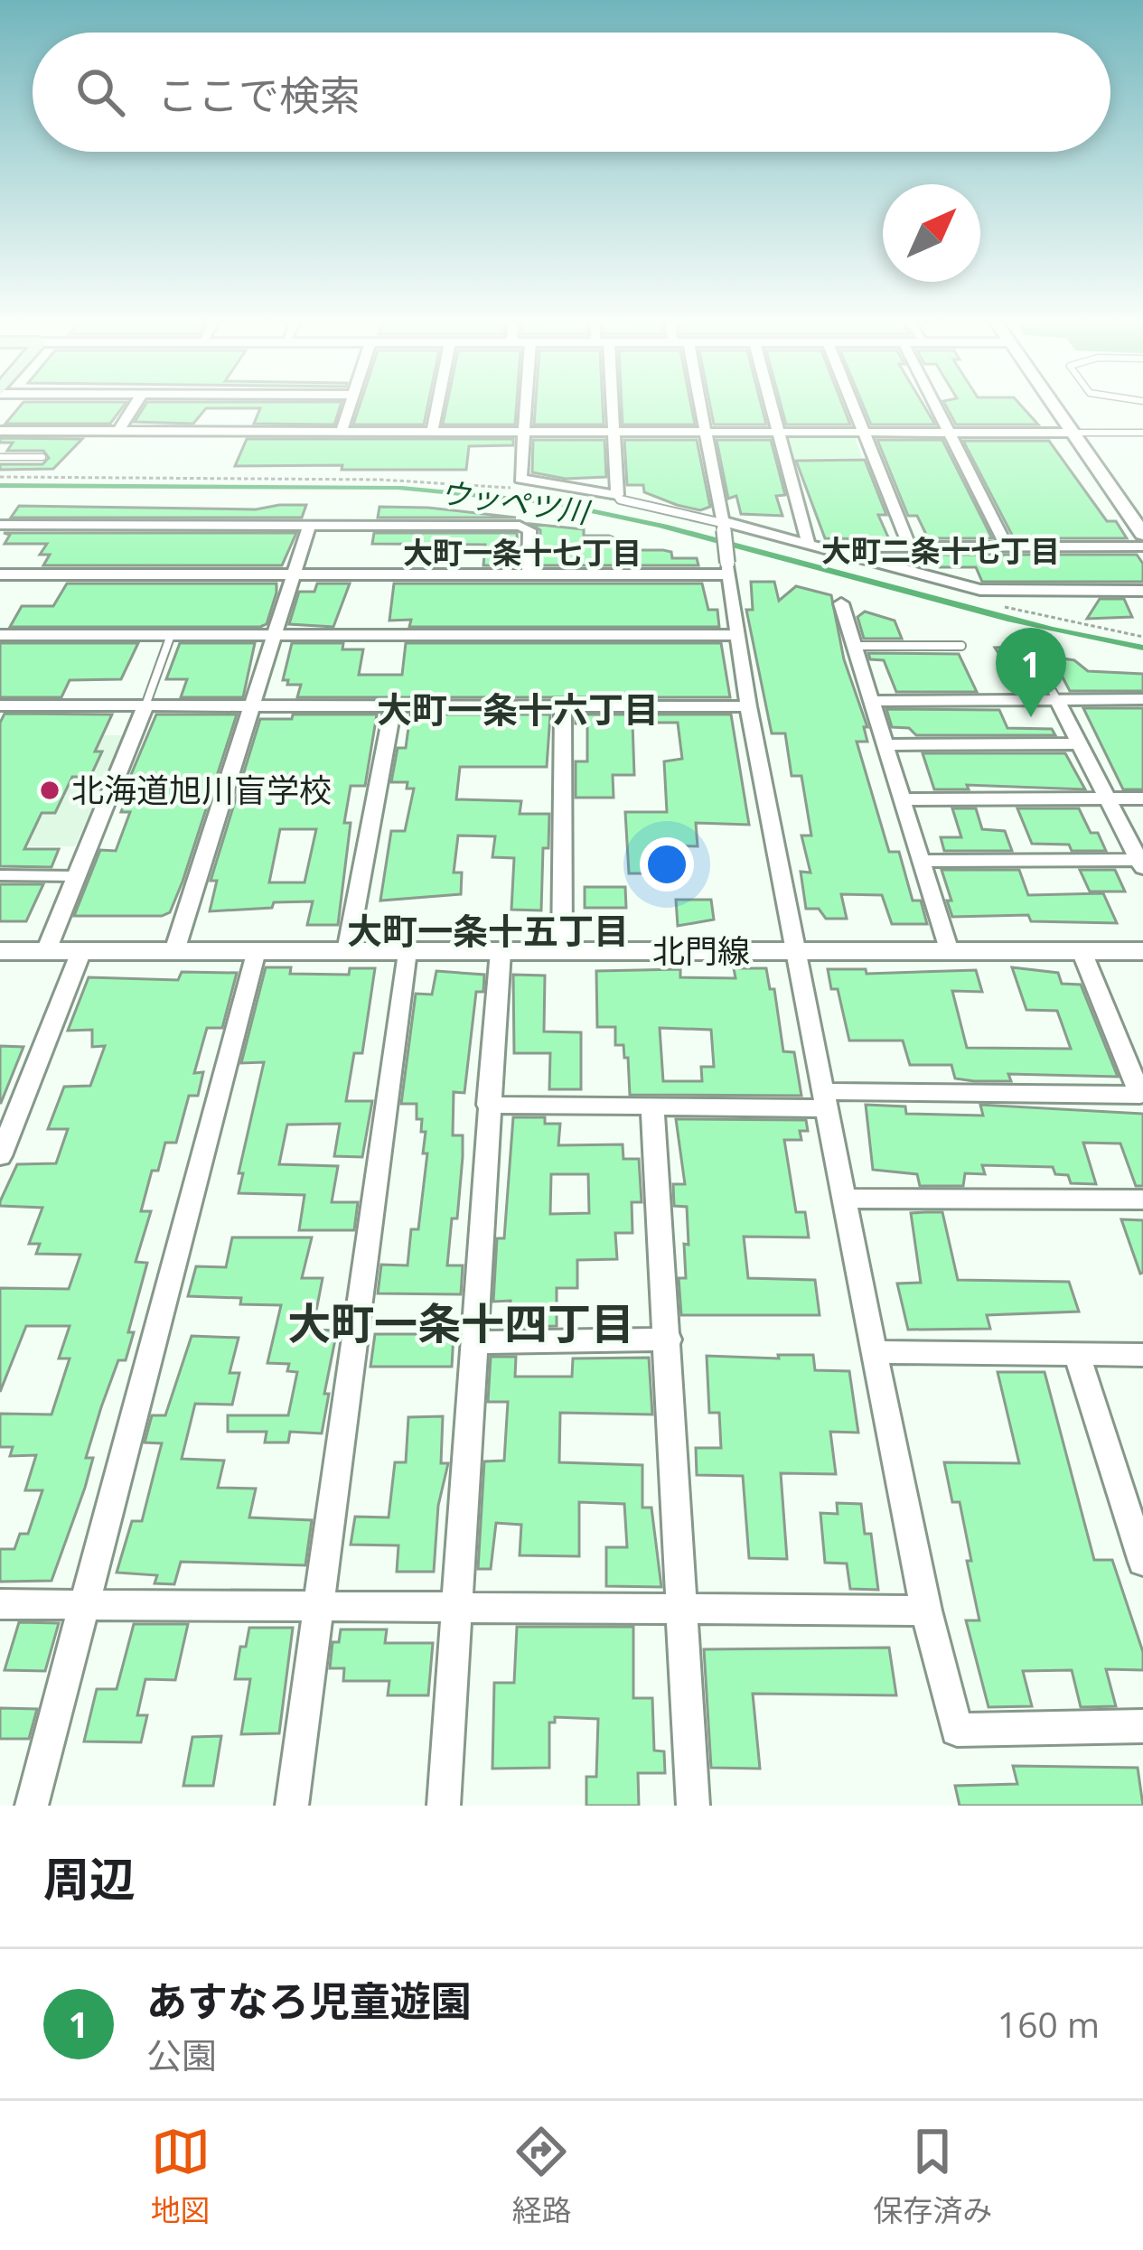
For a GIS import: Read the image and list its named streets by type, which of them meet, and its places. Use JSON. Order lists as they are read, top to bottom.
{
  "streets": {
    "street": ["北門線"]
  },
  "districts": [
    "大町二条十七丁目",
    "大町一条十七丁目",
    "大町一条十六丁目",
    "大町一条十五丁目",
    "大町一条十四丁目"
  ],
  "water": ["ウッペツ川"],
  "places": ["北海道旭川盲学校"],
  "north": "top right",
  "page": {
    "search": "ここで検索",
    "pins": "1",
    "heading": "周辺",
    "list": [
      {
        "mark": "1",
        "name": "あすなろ児童遊園",
        "note": "公園",
        "value": "160 m"
      }
    ],
    "nav": ["地図", "経路", "保存済み"]
  }
}
